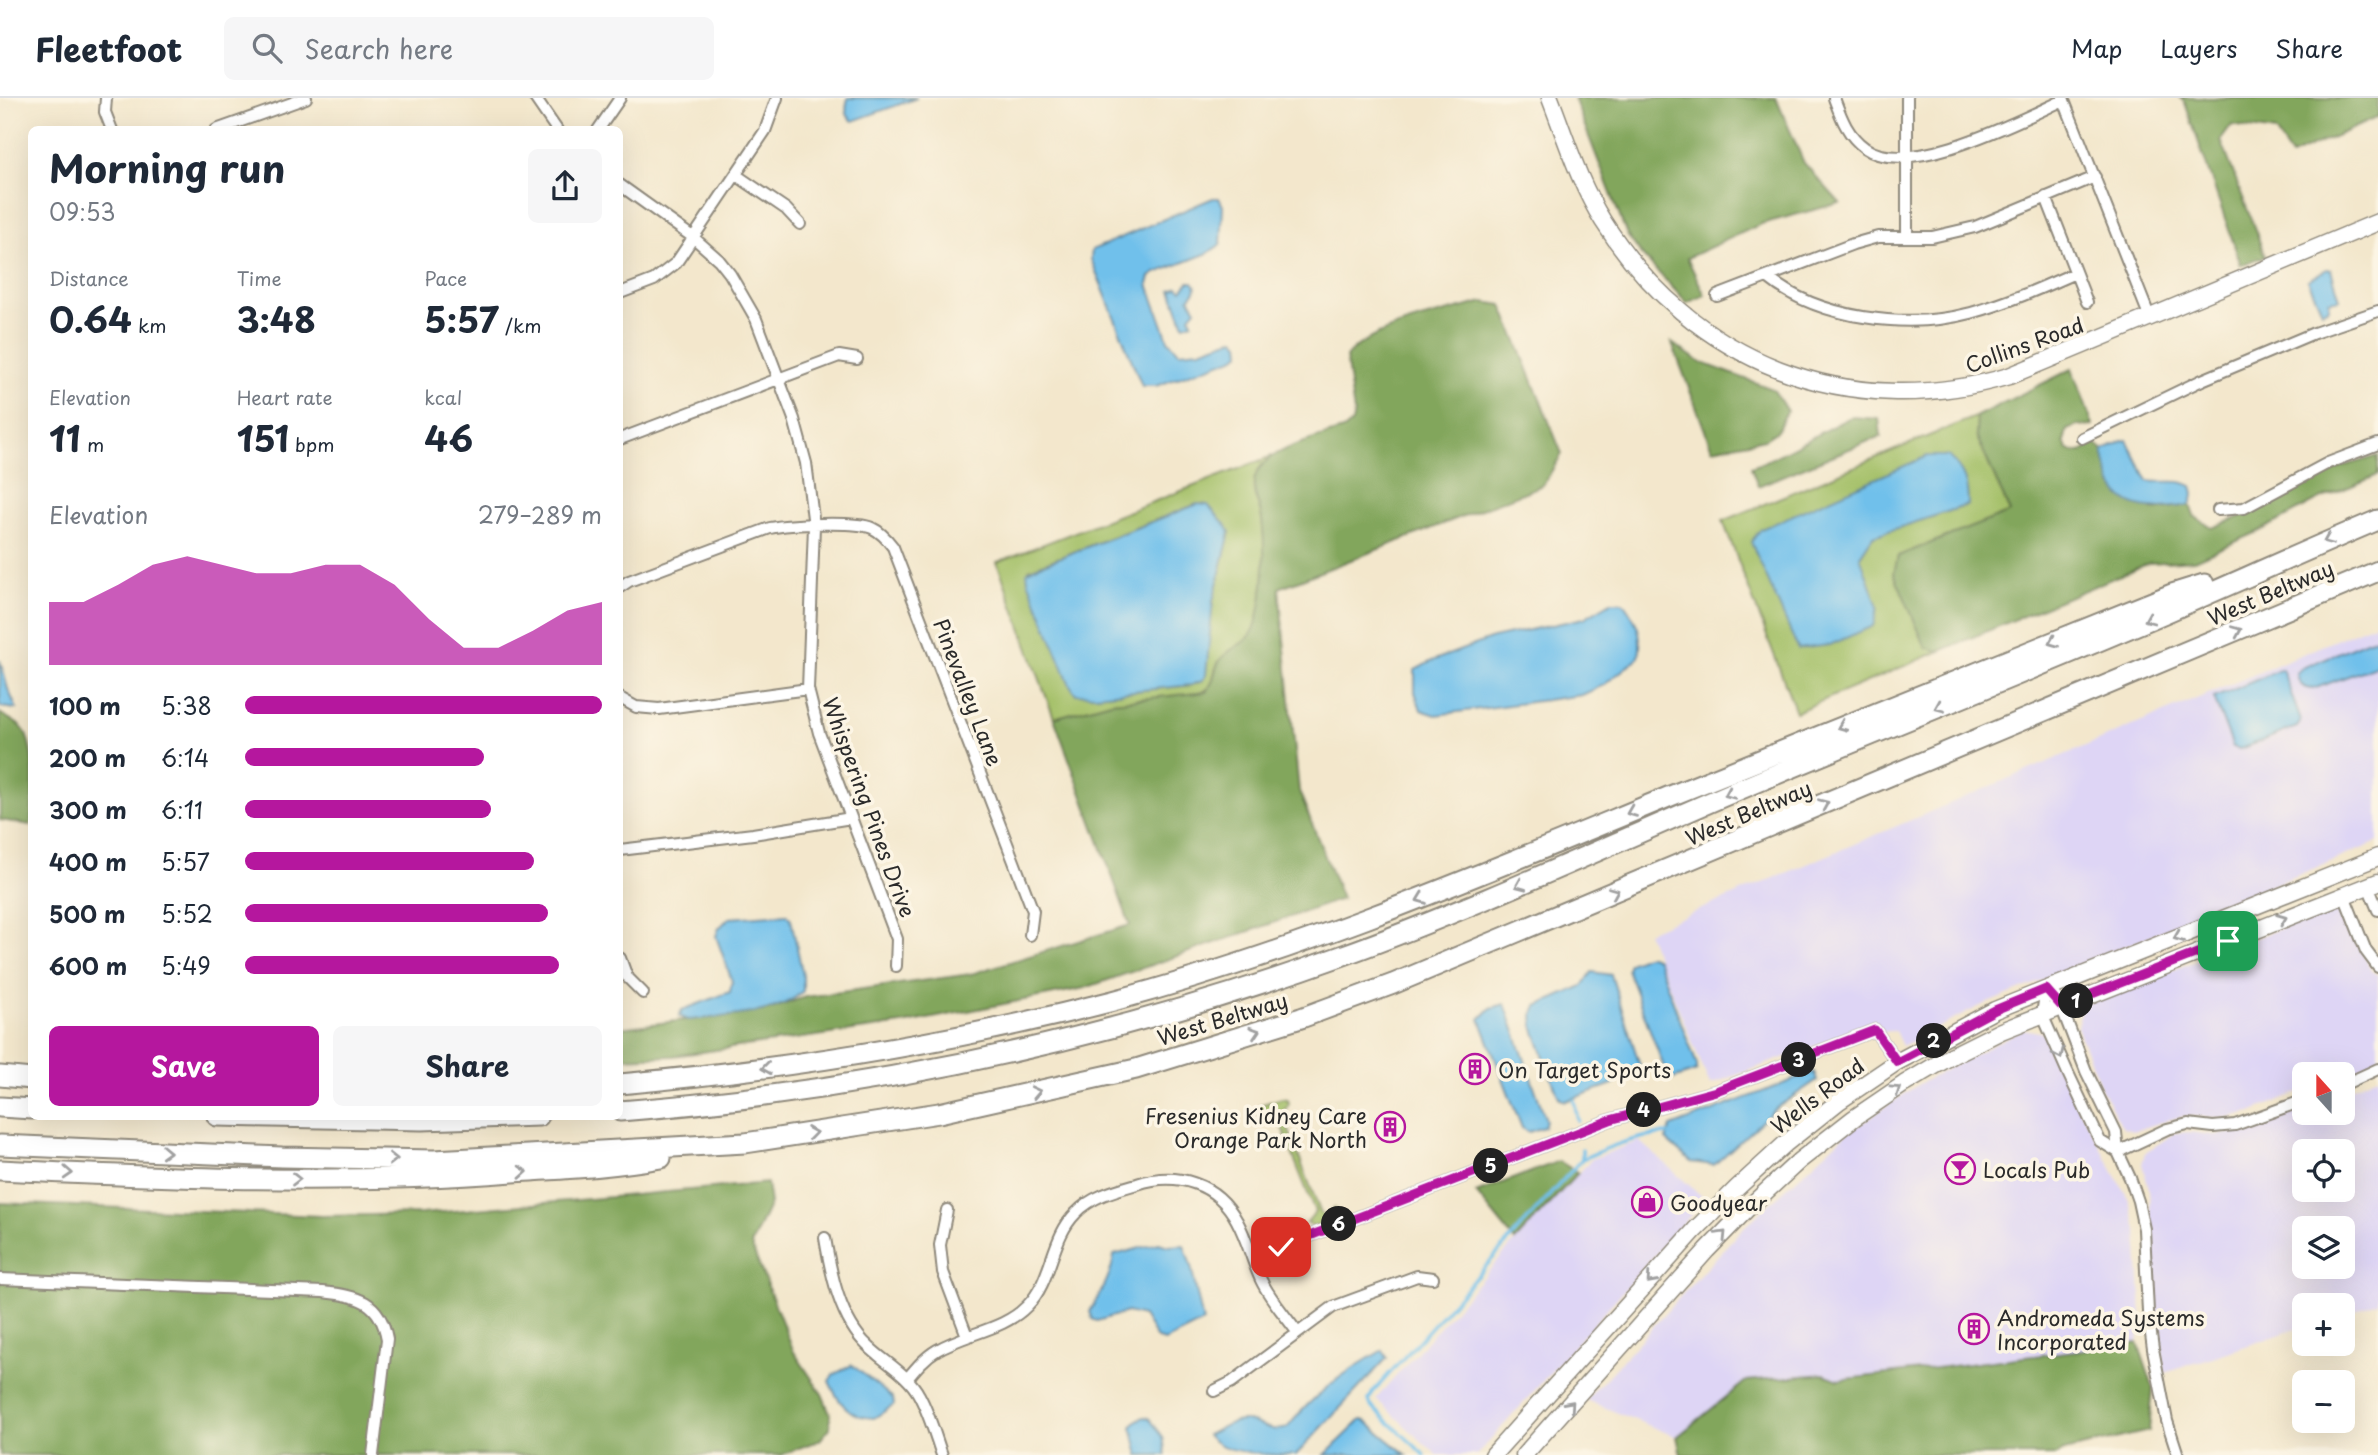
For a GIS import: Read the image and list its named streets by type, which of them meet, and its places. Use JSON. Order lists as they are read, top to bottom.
{
  "streets": {
    "highway": ["West Beltway"],
    "main road": ["Collins Road", "Wells Road"],
    "street": ["Pinevalley Lane", "Whispering Pines Drive"]
  },
  "crossings": [
    ["Pinevalley Lane", "Whispering Pines Drive"]
  ],
  "places": {
    "building": ["On Target Sports", "Fresenius Kidney Care Orange Park North", "Andromeda Systems Incorporated"],
    "bar": ["Locals Pub"],
    "shop": ["Goodyear"]
  },
  "north": "top",
  "page": {
    "header": "Fleetfoot",
    "search": "Search here",
    "nav": ["Map", "Layers", "Share"],
    "heading": ["Morning run", "09:53"],
    "stats": [
      ["Distance", "0.64 km"],
      ["Time", "3:48"],
      ["Pace", "5:57 /km"],
      ["Elevation", "11 m"],
      ["Heart rate", "151 bpm"],
      ["kcal", "46"]
    ],
    "chart": ["Elevation", "279–289 m"],
    "list": [
      {
        "name": "100 m",
        "note": "5:38"
      },
      {
        "name": "200 m",
        "note": "6:14"
      },
      {
        "name": "300 m",
        "note": "6:11"
      },
      {
        "name": "400 m",
        "note": "5:57"
      },
      {
        "name": "500 m",
        "note": "5:52"
      },
      {
        "name": "600 m",
        "note": "5:49"
      }
    ],
    "pins": [
      "1",
      "2",
      "3",
      "4",
      "5",
      "6"
    ],
    "buttons": ["Save", "Share"],
    "map_buttons": ["+", "−"]
  }
}
